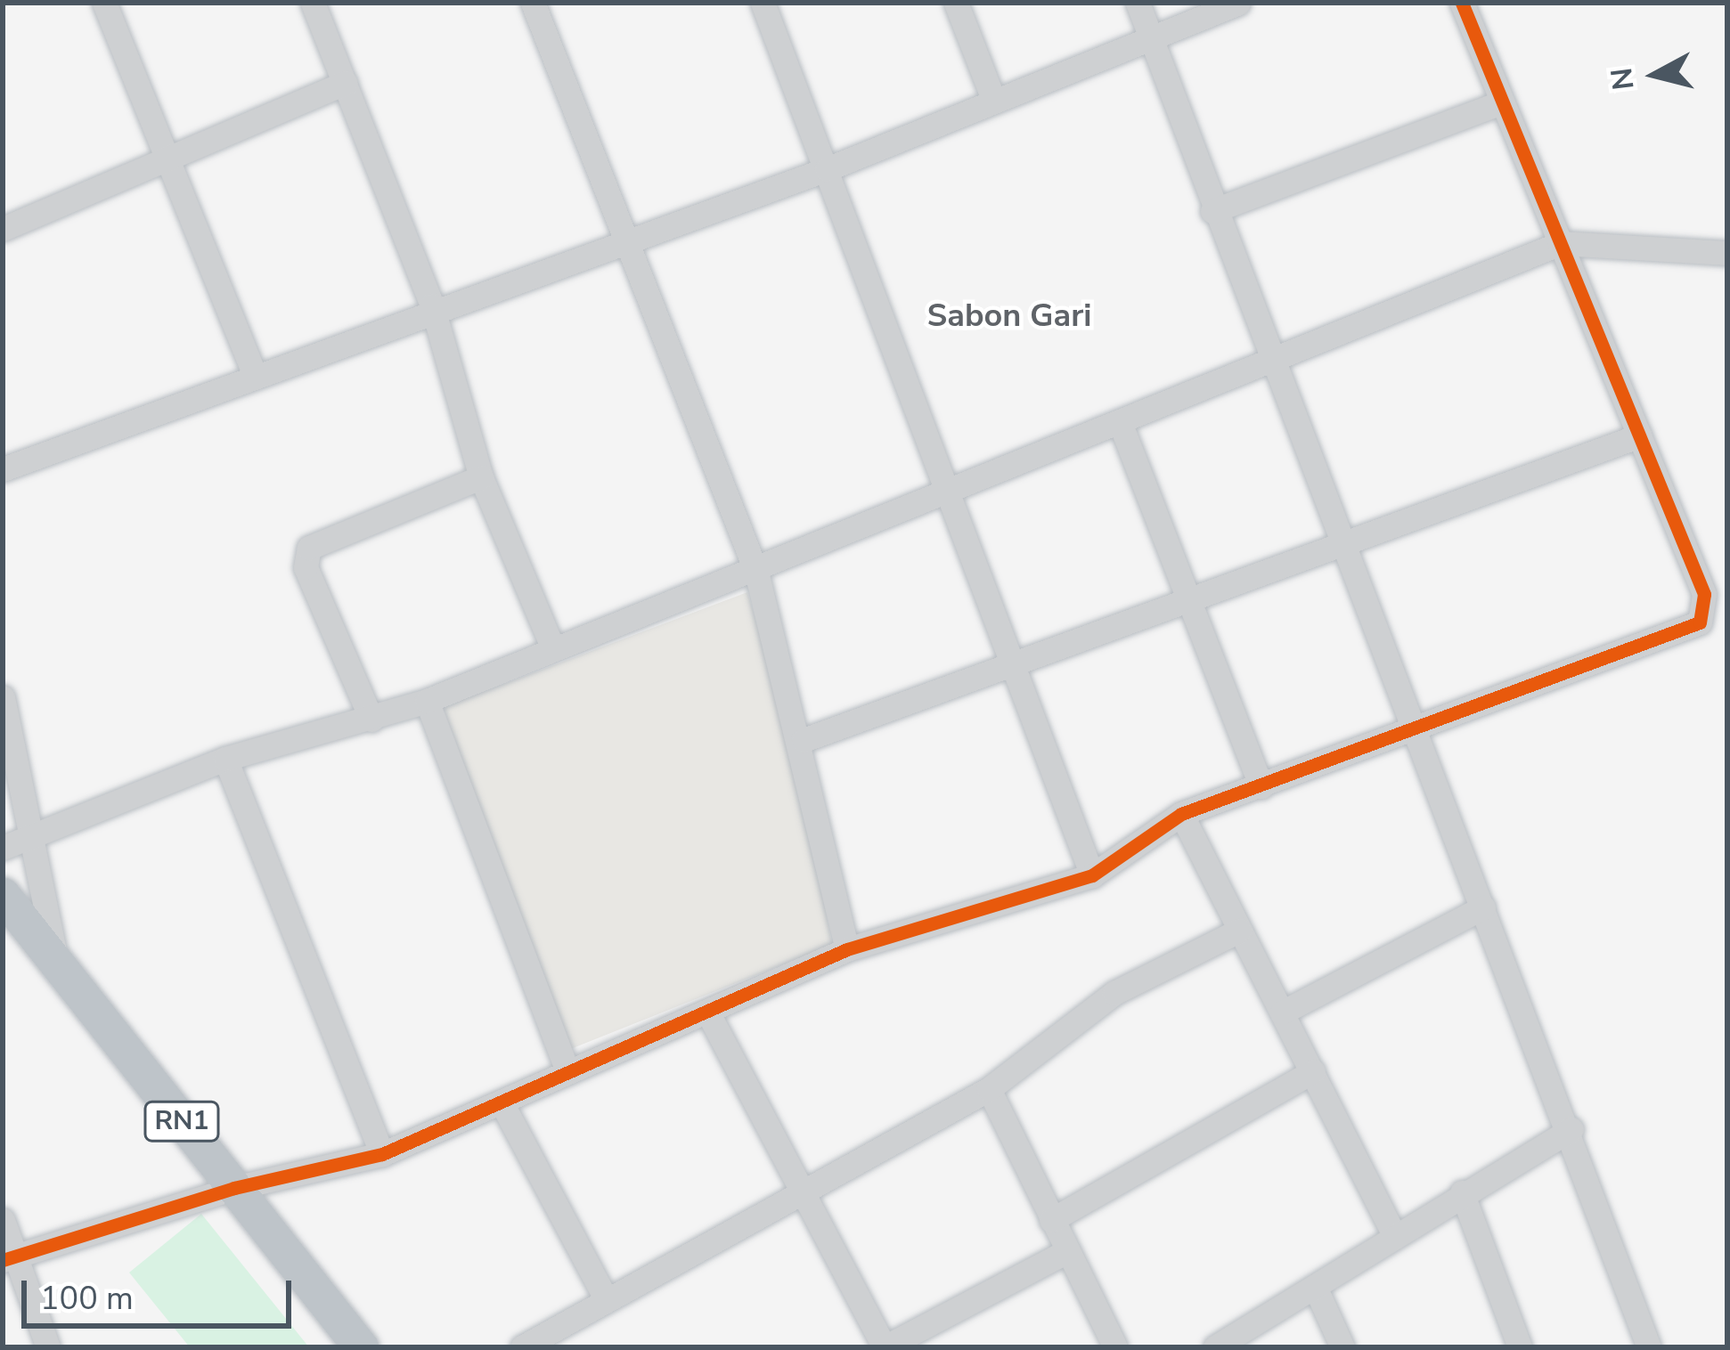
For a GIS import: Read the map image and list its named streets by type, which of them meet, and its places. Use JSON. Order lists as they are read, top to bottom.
{
  "streets": {
    "highway": ["RN1"]
  },
  "districts": ["Sabon Gari"],
  "scale_bar": "100 m",
  "north": "left"
}
